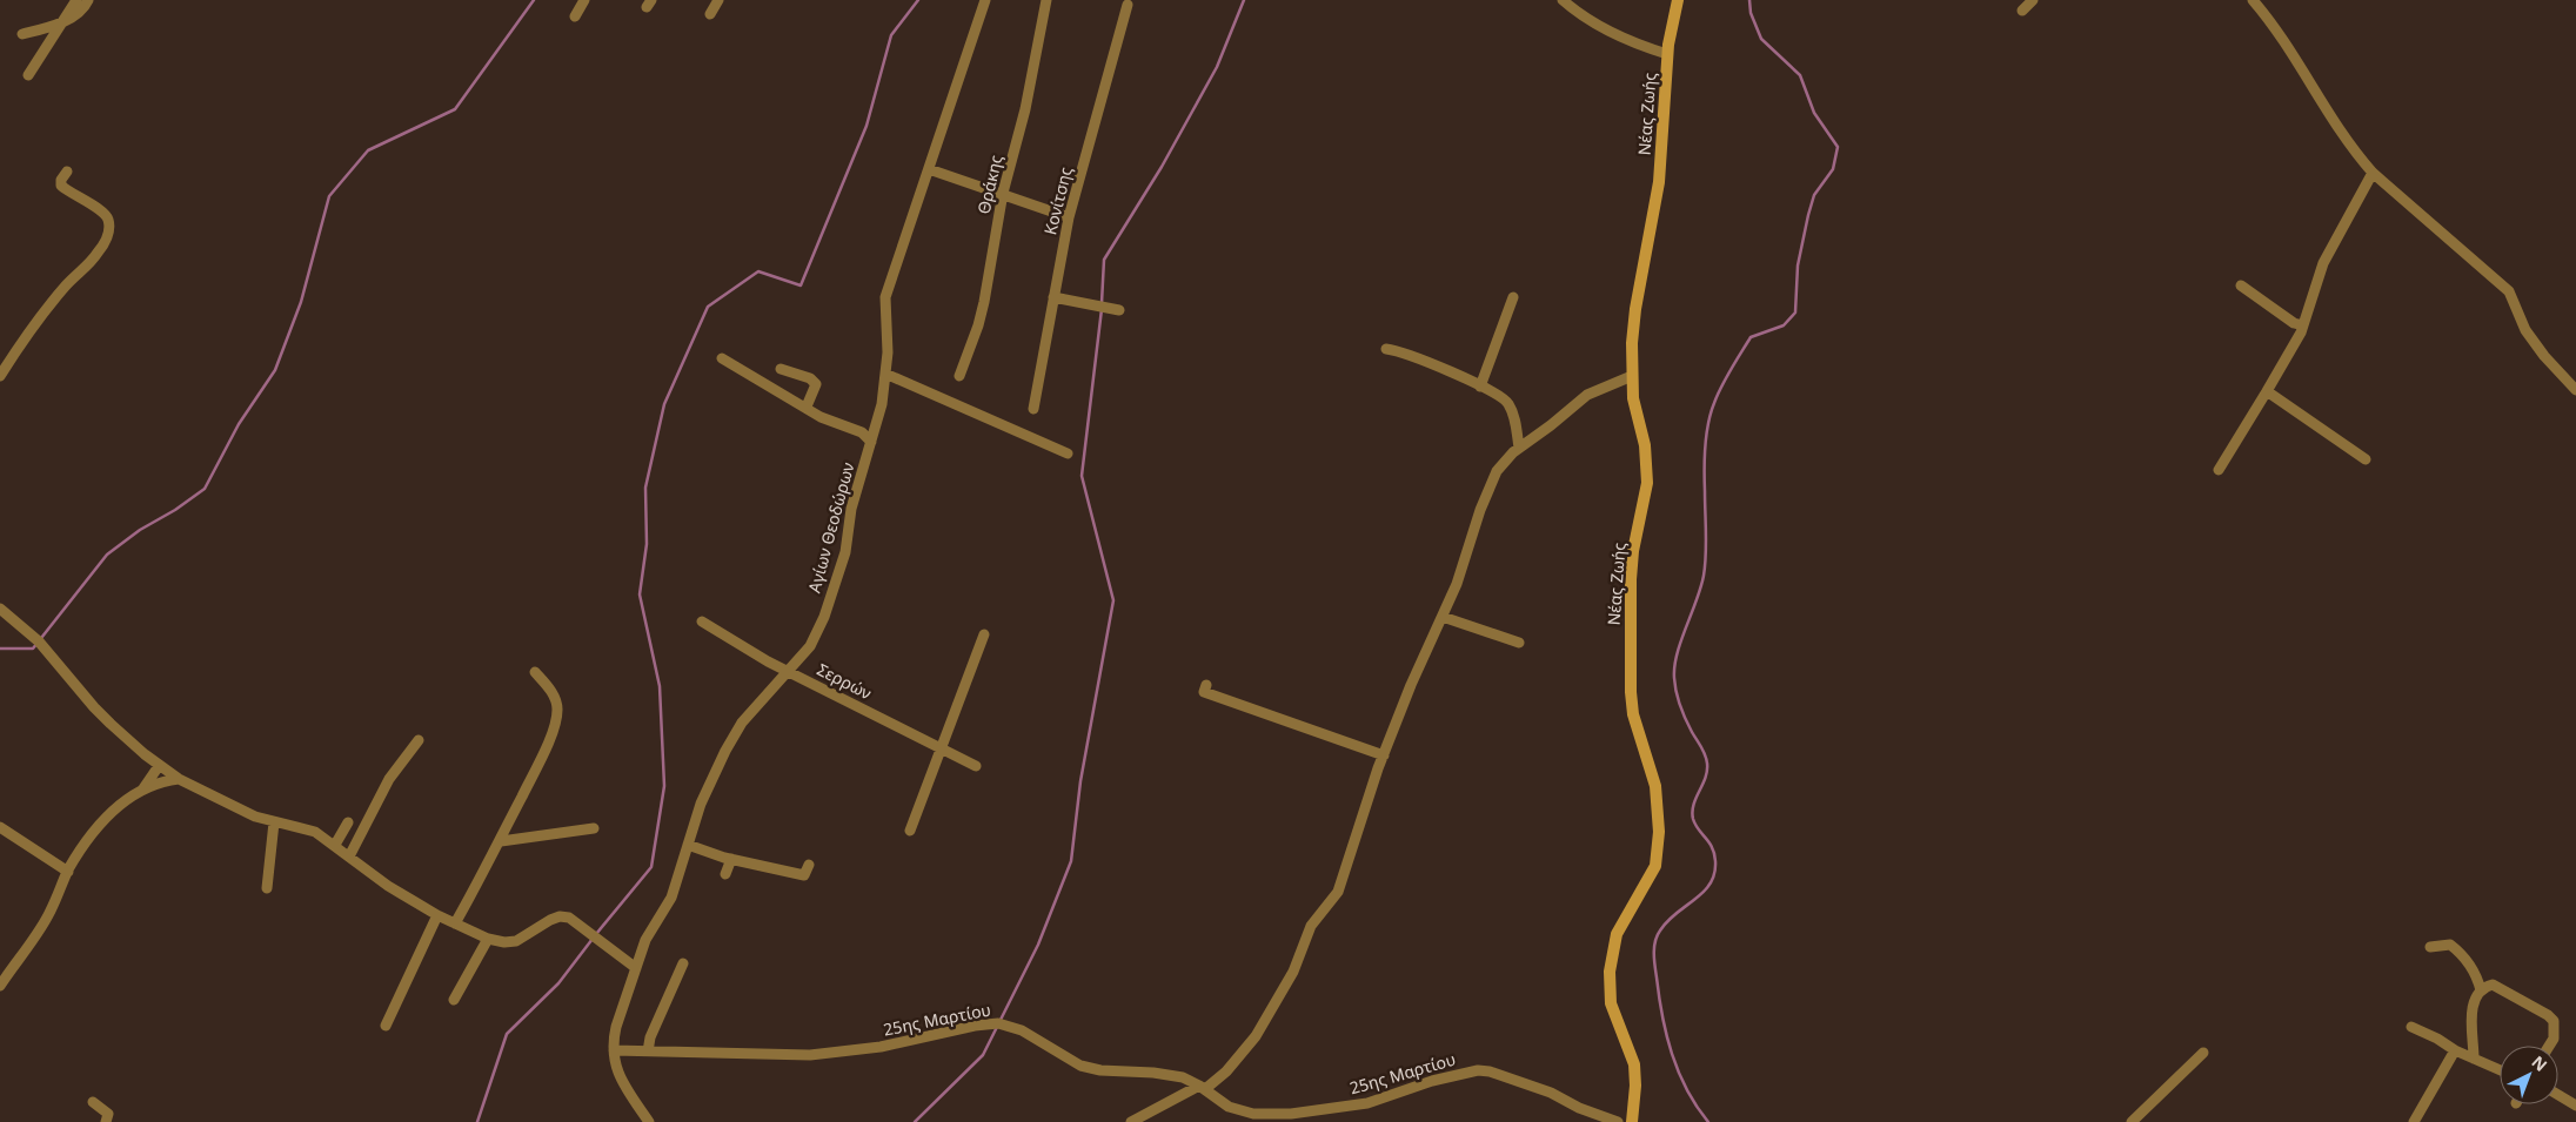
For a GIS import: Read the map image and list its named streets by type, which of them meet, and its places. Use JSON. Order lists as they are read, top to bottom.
{
  "streets": {
    "street": [
      "Νέας Ζωής",
      "Θράκης",
      "Κονίτσης",
      "Αγίων Θεοδώρων",
      "Σερρών",
      "25ης Μαρτίου"
    ]
  },
  "crossings": [
    ["Αγίων Θεοδώρων", "Σερρών"],
    ["Αγίων Θεοδώρων", "25ης Μαρτίου"]
  ],
  "north": "top right"
}
